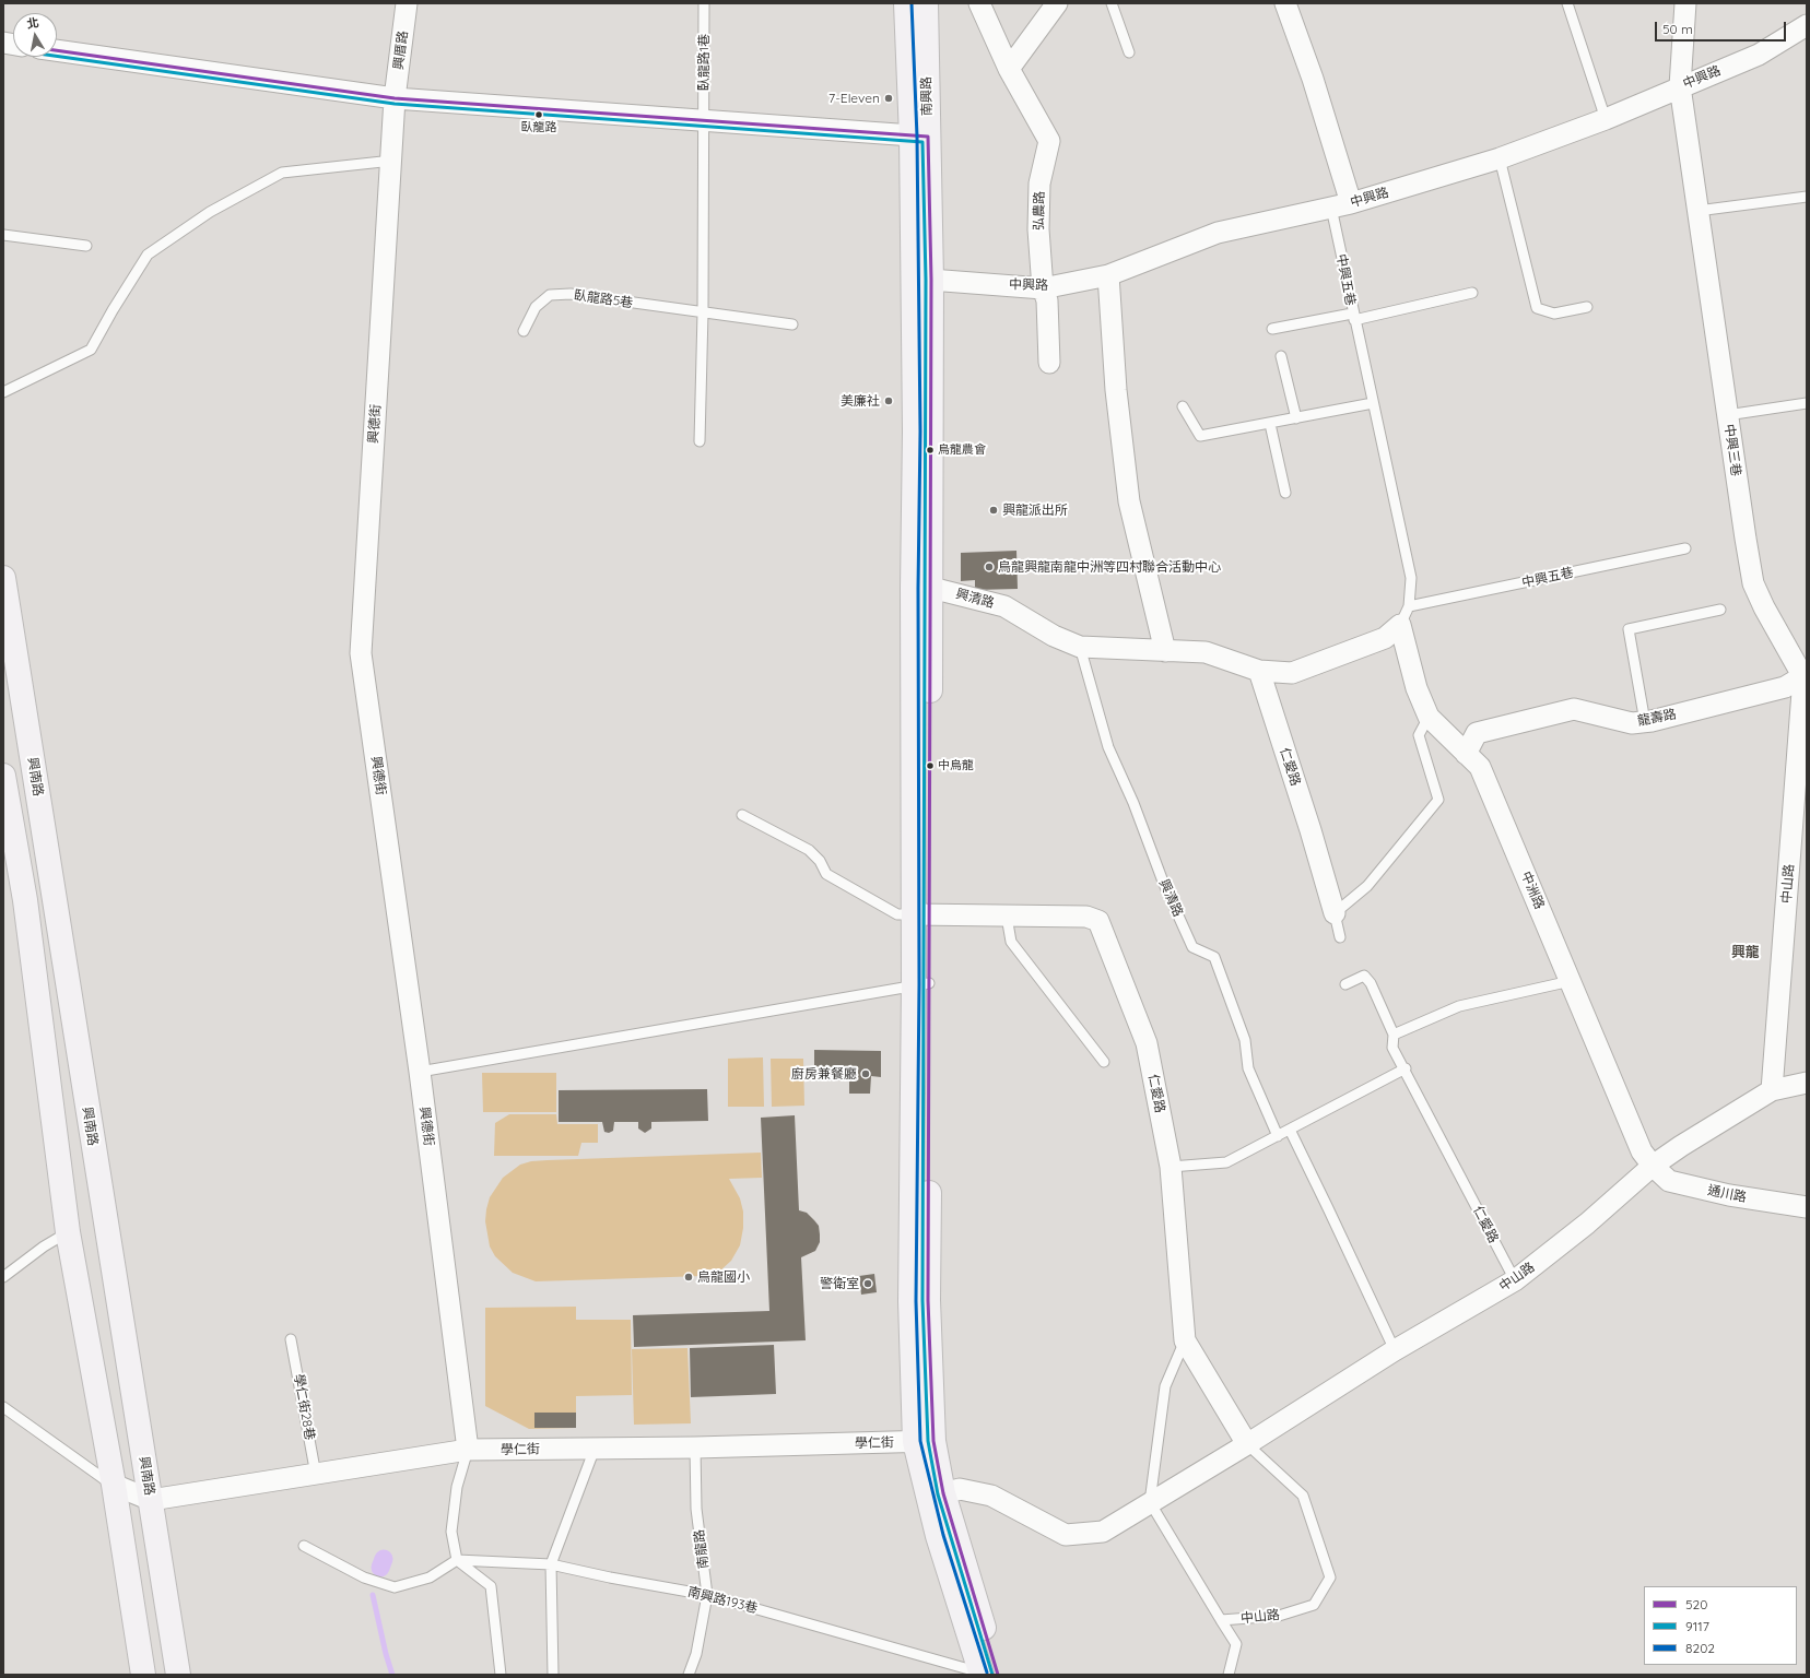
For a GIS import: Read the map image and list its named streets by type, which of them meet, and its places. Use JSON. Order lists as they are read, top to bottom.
{
  "streets": {
    "main road": ["南興路", "興南路"],
    "street": [
      "興厝路",
      "中興路",
      "弘農路",
      "興德街",
      "中興三巷",
      "興清路",
      "龍壽路",
      "仁愛路",
      "中山路",
      "中洲路",
      "通川路",
      "學仁街"
    ],
    "lane": [
      "臥龍路1巷",
      "中興五巷",
      "臥龍路5巷",
      "學仁街28巷",
      "南龍路",
      "南興路193巷"
    ]
  },
  "crossings": [
    ["興厝路", "興德街"],
    ["中興路", "南興路"],
    ["中興路", "弘農路"],
    ["中興路", "中興五巷"],
    ["中興路", "中興三巷"],
    ["南興路", "興清路"],
    ["南興路", "仁愛路"],
    ["南興路", "中山路"],
    ["南興路", "學仁街"],
    ["南興路", "南興路193巷"],
    ["中興五巷", "興清路"],
    ["中興五巷", "中洲路"],
    ["興德街", "學仁街"],
    ["中興三巷", "龍壽路"],
    ["中興三巷", "中山路"],
    ["興清路", "仁愛路"],
    ["興清路", "中洲路"],
    ["龍壽路", "中山路"],
    ["龍壽路", "中洲路"],
    ["仁愛路", "中山路"],
    ["興南路", "學仁街"],
    ["中山路", "中洲路"],
    ["中山路", "通川路"],
    ["中洲路", "通川路"],
    ["學仁街28巷", "學仁街"],
    ["學仁街", "南龍路"],
    ["南龍路", "南興路193巷"]
  ],
  "districts": ["興龍"],
  "places": [
    "7-Eleven",
    "臥龍路",
    "美廉社",
    "烏龍農會",
    "興龍派出所",
    "烏龍興龍南龍中洲等四村聯合活動中心",
    "中烏龍",
    "廚房兼餐廳",
    "烏龍國小",
    "警衛室"
  ],
  "lines": ["transit line 8202", "transit line 520", "transit line 9117"],
  "legend": ["520", "9117", "8202"],
  "scale_bar": "50 m",
  "north": "top"
}
